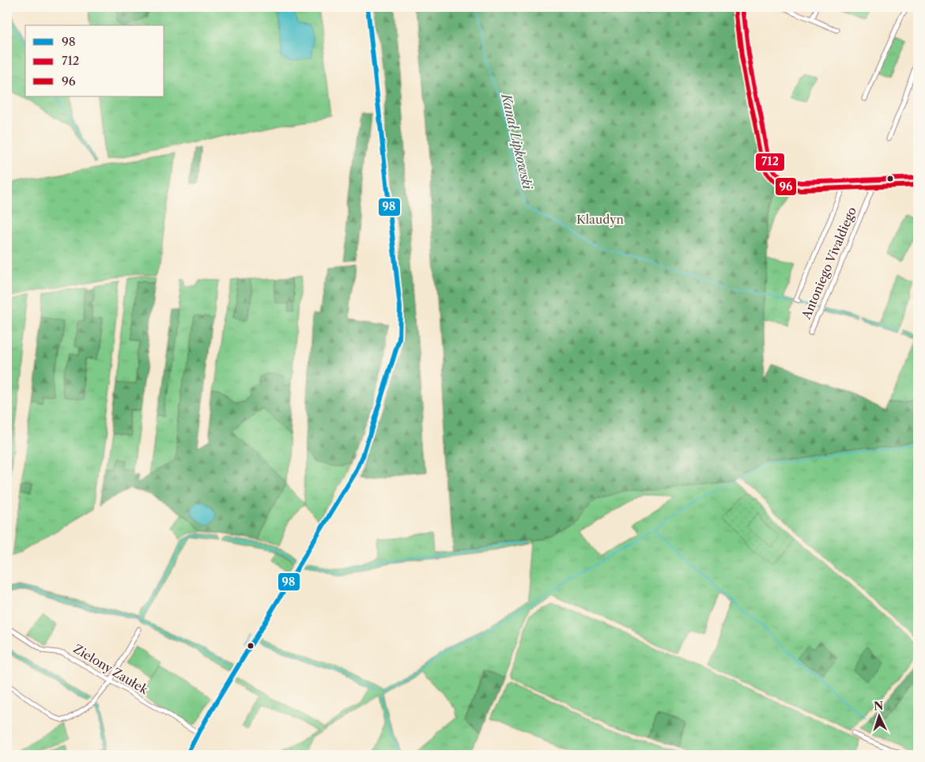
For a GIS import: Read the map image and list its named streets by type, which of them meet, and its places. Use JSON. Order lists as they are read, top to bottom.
{
  "streets": {
    "street": ["Antoniego Vivaldiego", "Zielony Zaułek"]
  },
  "water": ["Kanał Lipkowski"],
  "parks": ["Klaudyn"],
  "lines": ["transit line 98", "transit line 712", "transit line 96"],
  "legend": ["98", "712", "96"],
  "north": "top"
}
